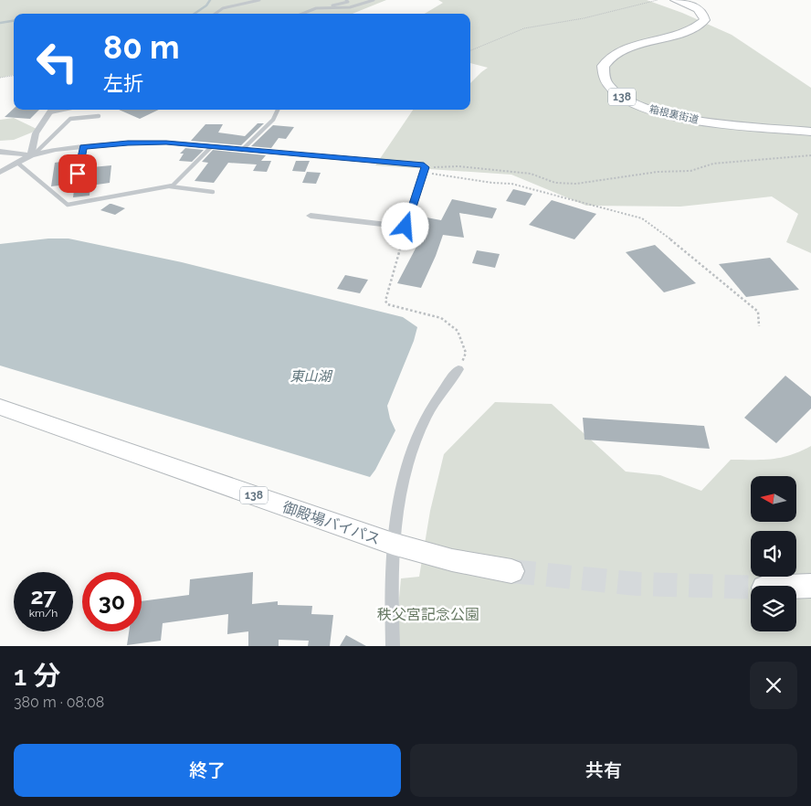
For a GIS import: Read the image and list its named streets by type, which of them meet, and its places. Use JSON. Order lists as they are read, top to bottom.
{
  "streets": {
    "highway": ["138", "箱根裏街道", "御殿場バイパス"]
  },
  "water": ["東山湖"],
  "parks": ["秩父宮記念公園"],
  "north": "left",
  "page": {
    "turn": ["80 m", "左折"],
    "speed": "27 km/h",
    "limit": "30",
    "heading": ["1 分", "380 m · 08:08"],
    "buttons": ["終了", "共有"]
  }
}
